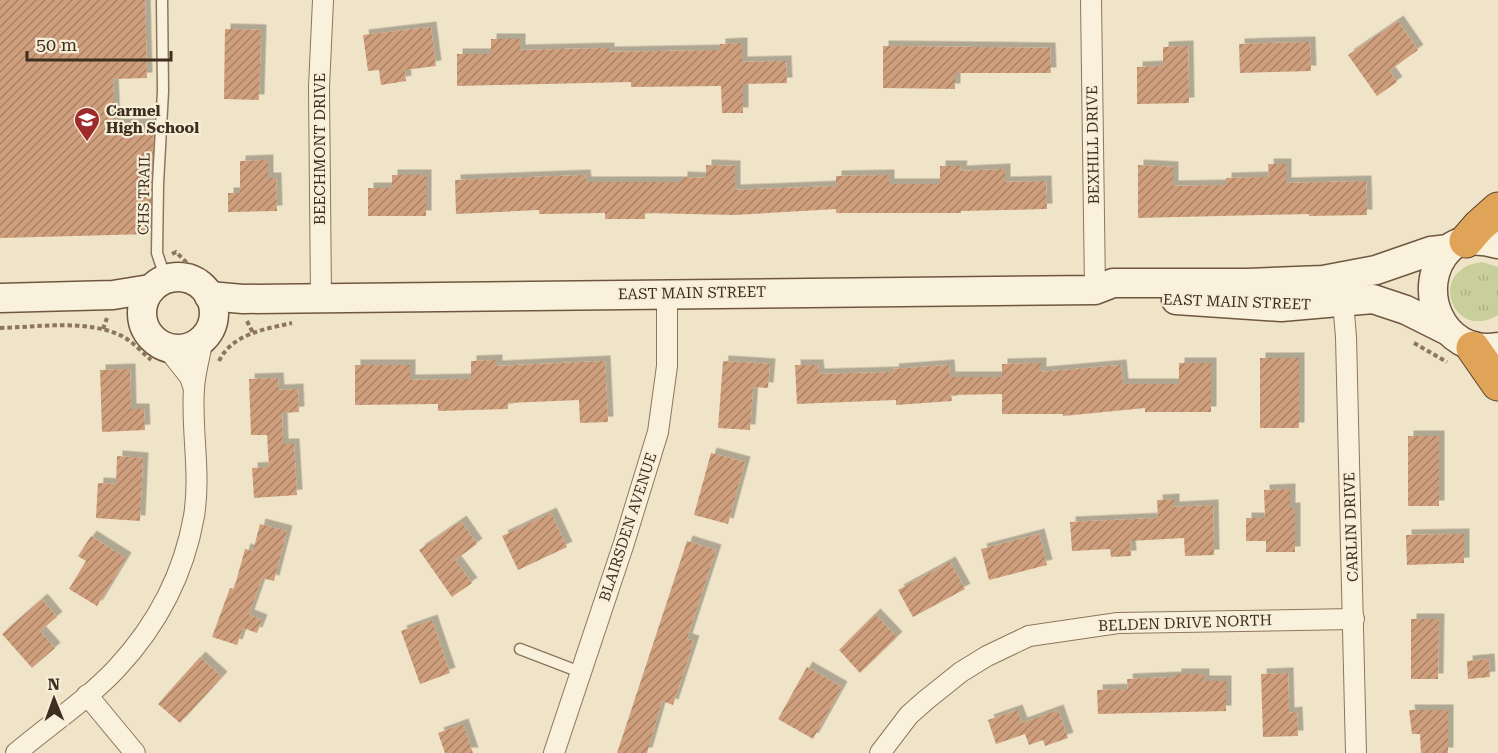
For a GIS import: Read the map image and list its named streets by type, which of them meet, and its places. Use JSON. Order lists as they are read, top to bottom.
{
  "streets": {
    "main road": ["EAST MAIN STREET"],
    "street": [
      "BEXHILL DRIVE",
      "BEECHMONT DRIVE",
      "BLAIRSDEN AVENUE",
      "CARLIN DRIVE",
      "BELDEN DRIVE NORTH"
    ],
    "lane": ["CHS TRAIL"]
  },
  "crossings": [
    ["BEXHILL DRIVE", "EAST MAIN STREET"],
    ["BEECHMONT DRIVE", "EAST MAIN STREET"],
    ["CHS TRAIL", "EAST MAIN STREET"],
    ["EAST MAIN STREET", "BLAIRSDEN AVENUE"],
    ["EAST MAIN STREET", "CARLIN DRIVE"],
    ["CARLIN DRIVE", "BELDEN DRIVE NORTH"]
  ],
  "places": {
    "school or university": ["Carmel High School"]
  },
  "scale_bar": "50 m",
  "north": "top"
}
